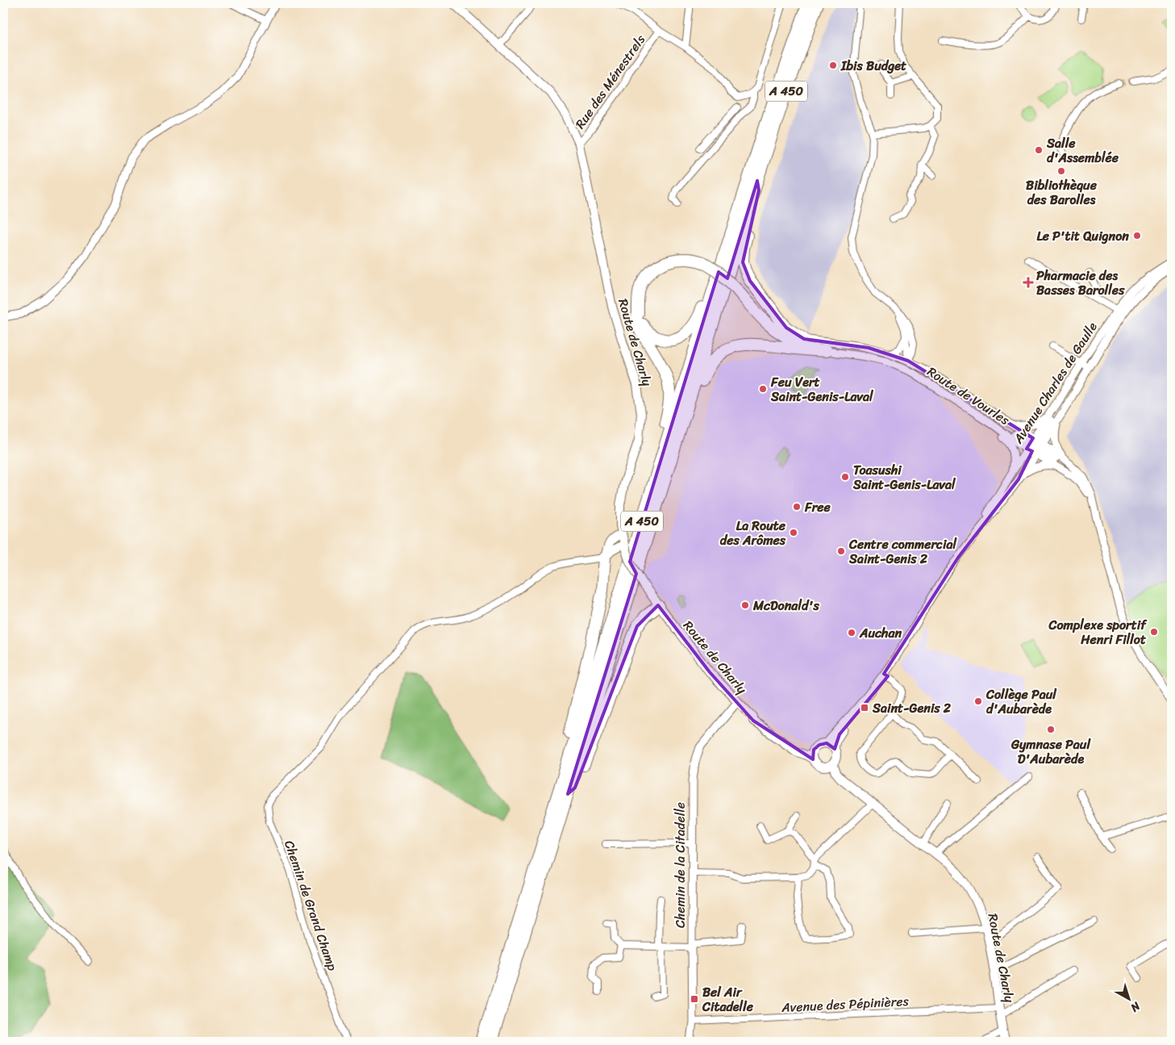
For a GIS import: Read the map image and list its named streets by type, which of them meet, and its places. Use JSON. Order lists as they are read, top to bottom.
{
  "streets": {
    "highway": ["A 450"],
    "main road": ["Route de Charly"],
    "street": [
      "Rue des Ménestrels",
      "Avenue Charles de Gaulle",
      "Route de Vourles",
      "Chemin de la Citadelle",
      "Chemin de Grand Champ",
      "Avenue des Pépinières"
    ]
  },
  "crossings": [
    ["Rue des Ménestrels", "Route de Charly"],
    ["Route de Charly", "Avenue Charles de Gaulle"],
    ["Route de Charly", "Chemin de la Citadelle"],
    ["Route de Charly", "Avenue des Pépinières"],
    ["Avenue Charles de Gaulle", "Route de Vourles"],
    ["Chemin de la Citadelle", "Avenue des Pépinières"]
  ],
  "places": {
    "other": [
      "Ibis Budget",
      "Salle d'Assemblée",
      "Bibliothèque des Barolles",
      "Le P'tit Quignon",
      "Feu Vert Saint-Genis-Laval",
      "Toasushi Saint-Genis-Laval",
      "Free",
      "La Route des Arômes",
      "Centre commercial Saint-Genis 2",
      "McDonald's",
      "Complexe sportif Henri Fillot",
      "Auchan",
      "Collège Paul d'Aubarède",
      "Gymnase Paul D'Aubarède"
    ],
    "health": ["Pharmacie des Basses Barolles"],
    "transit": ["Saint-Genis 2", "Bel Air Citadelle"]
  },
  "north": "bottom right"
}
